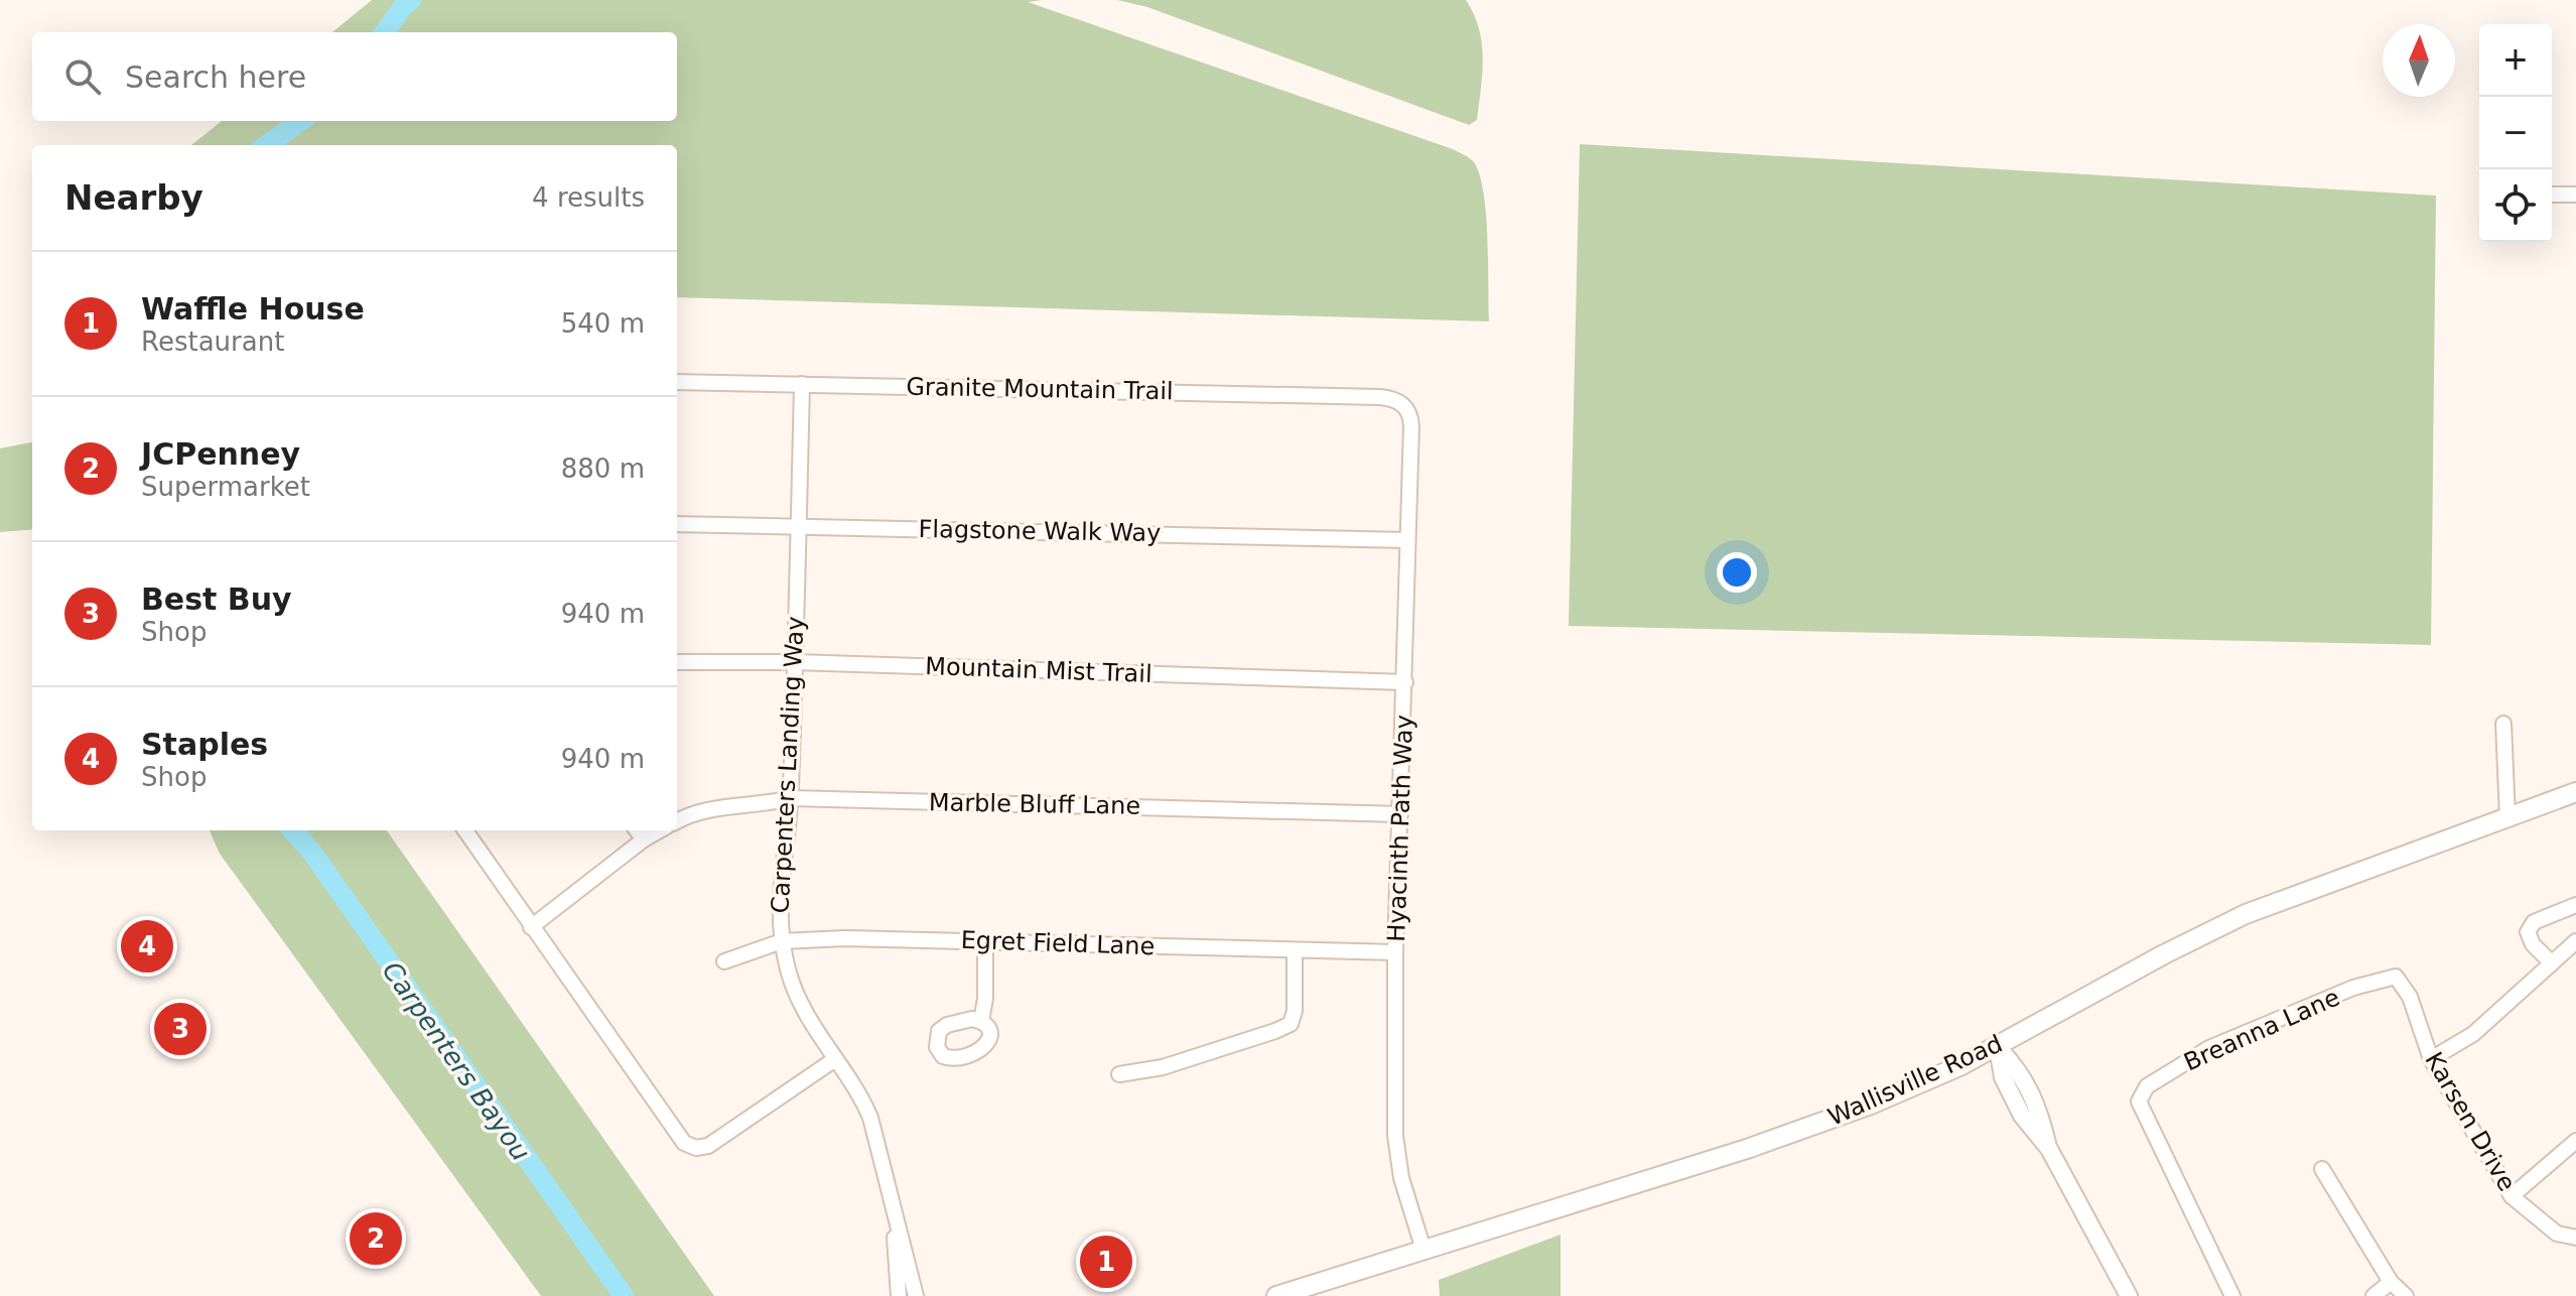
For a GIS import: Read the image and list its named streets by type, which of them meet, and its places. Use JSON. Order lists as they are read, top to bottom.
{
  "streets": {
    "main road": ["Wallisville Road"],
    "street": [
      "Granite Mountain Trail",
      "Flagstone Walk Way",
      "Mountain Mist Trail",
      "Carpenters Landing Way",
      "Marble Bluff Lane",
      "Hyacinth Path Way",
      "Egret Field Lane",
      "Breanna Lane",
      "Karsen Drive"
    ]
  },
  "crossings": [
    ["Granite Mountain Trail", "Carpenters Landing Way"],
    ["Granite Mountain Trail", "Hyacinth Path Way"],
    ["Flagstone Walk Way", "Carpenters Landing Way"],
    ["Flagstone Walk Way", "Hyacinth Path Way"],
    ["Mountain Mist Trail", "Carpenters Landing Way"],
    ["Mountain Mist Trail", "Hyacinth Path Way"],
    ["Carpenters Landing Way", "Marble Bluff Lane"],
    ["Carpenters Landing Way", "Egret Field Lane"],
    ["Marble Bluff Lane", "Hyacinth Path Way"],
    ["Hyacinth Path Way", "Egret Field Lane"],
    ["Hyacinth Path Way", "Wallisville Road"],
    ["Breanna Lane", "Karsen Drive"]
  ],
  "water": ["Carpenters Bayou"],
  "north": "top",
  "page": {
    "map_buttons": ["+", "−"],
    "search": "Search here",
    "heading": ["Nearby", "4 results"],
    "list": [
      {
        "mark": "1",
        "name": "Waffle House",
        "note": "Restaurant",
        "value": "540 m"
      },
      {
        "mark": "2",
        "name": "JCPenney",
        "note": "Supermarket",
        "value": "880 m"
      },
      {
        "mark": "3",
        "name": "Best Buy",
        "note": "Shop",
        "value": "940 m"
      },
      {
        "mark": "4",
        "name": "Staples",
        "note": "Shop",
        "value": "940 m"
      }
    ],
    "pins": [
      "4",
      "3",
      "2",
      "1"
    ]
  }
}
